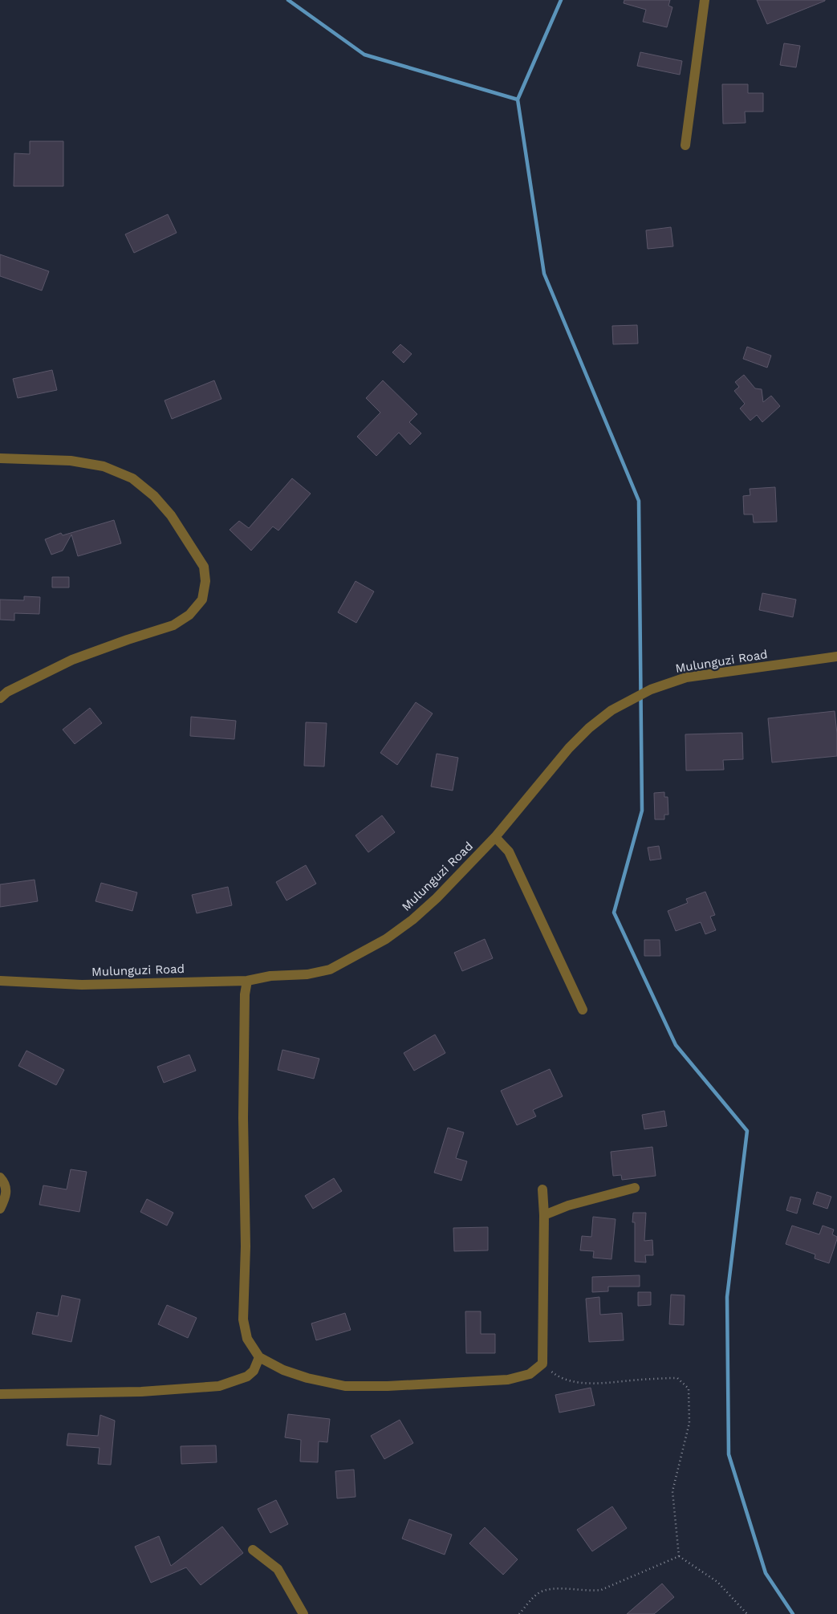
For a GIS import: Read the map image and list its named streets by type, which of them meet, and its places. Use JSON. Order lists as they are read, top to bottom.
{
  "streets": {
    "street": ["Mulunguzi Road"]
  }
}
